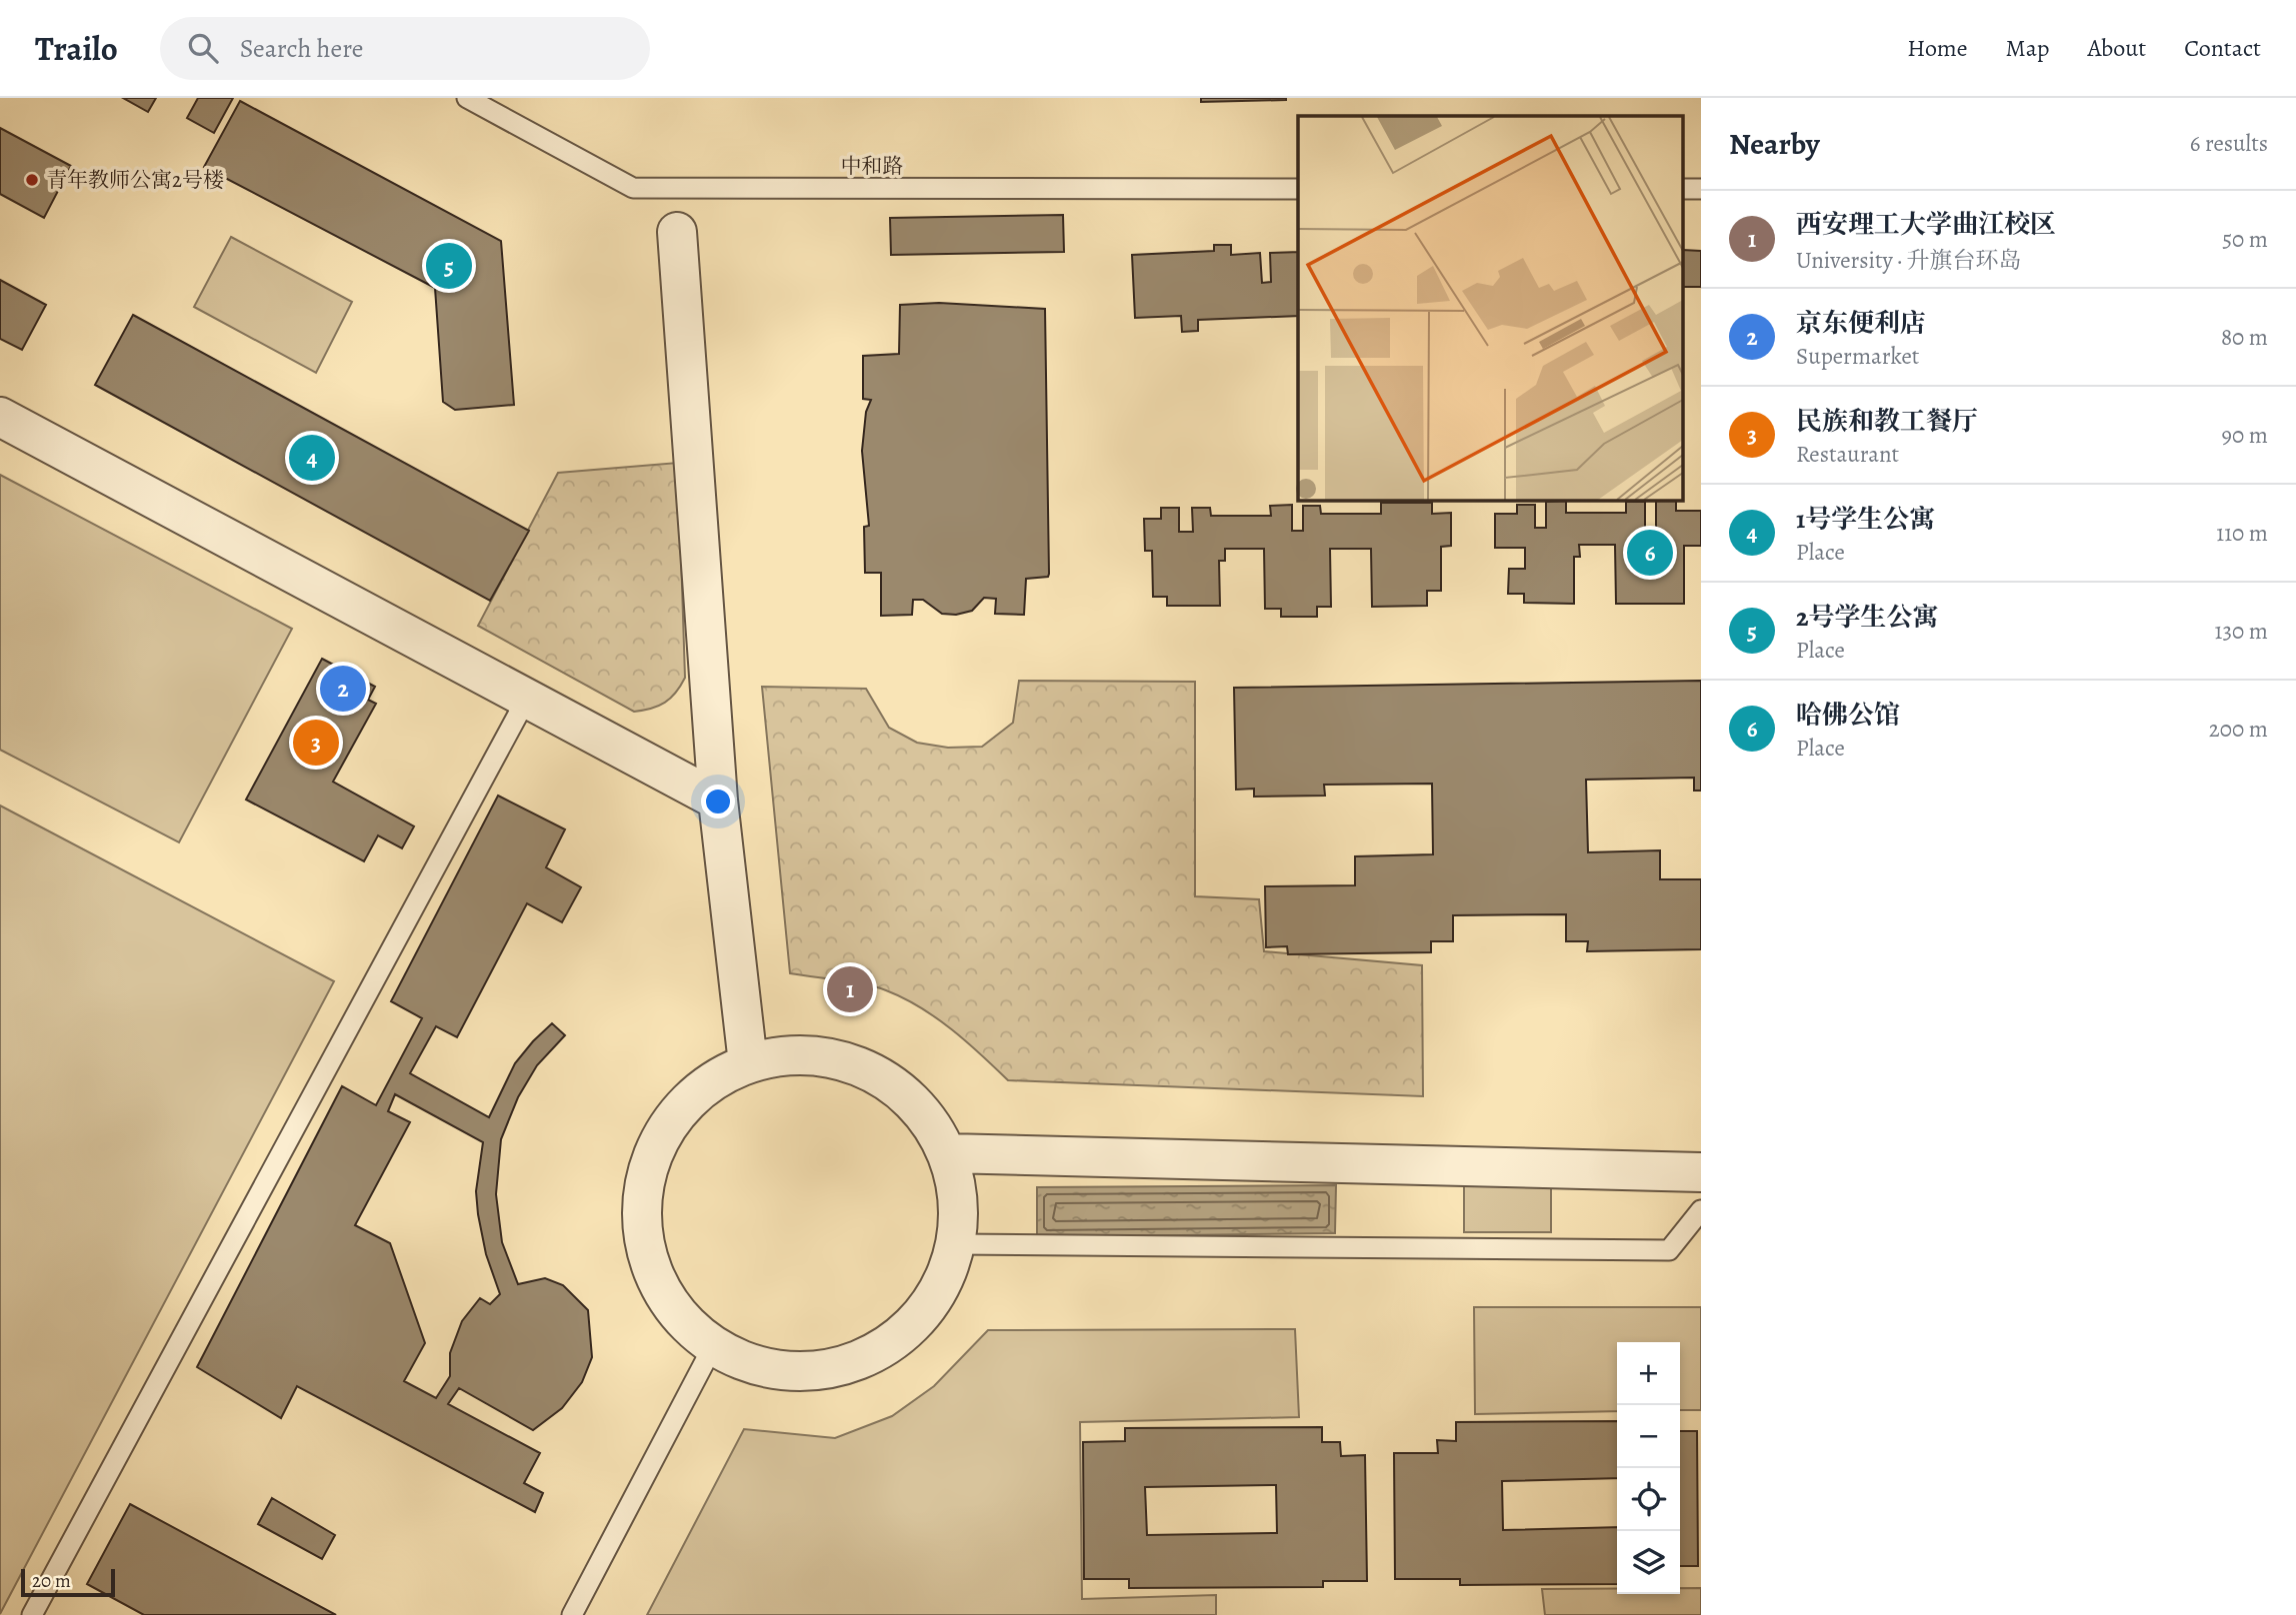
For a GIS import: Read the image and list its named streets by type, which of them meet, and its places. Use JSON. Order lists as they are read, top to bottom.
{
  "streets": {
    "lane": ["中和路"]
  },
  "places": ["青年教师公寓2号楼"],
  "scale_bar": "20 m",
  "page": {
    "header": "Trailo",
    "search": "Search here",
    "nav": [
      "Home",
      "Map",
      "About",
      "Contact"
    ],
    "heading": ["Nearby", "6 results"],
    "list": [
      {
        "mark": "1",
        "name": "西安理工大学曲江校区",
        "note": "University · 升旗台环岛",
        "value": "50 m"
      },
      {
        "mark": "2",
        "name": "京东便利店",
        "note": "Supermarket",
        "value": "80 m"
      },
      {
        "mark": "3",
        "name": "民族和教工餐厅",
        "note": "Restaurant",
        "value": "90 m"
      },
      {
        "mark": "4",
        "name": "1号学生公寓",
        "note": "Place",
        "value": "110 m"
      },
      {
        "mark": "5",
        "name": "2号学生公寓",
        "note": "Place",
        "value": "130 m"
      },
      {
        "mark": "6",
        "name": "哈佛公馆",
        "note": "Place",
        "value": "200 m"
      }
    ],
    "pins": [
      "5",
      "4",
      "6",
      "2",
      "3",
      "1"
    ],
    "map_buttons": ["+", "−"],
    "scale": "20 m"
  }
}
